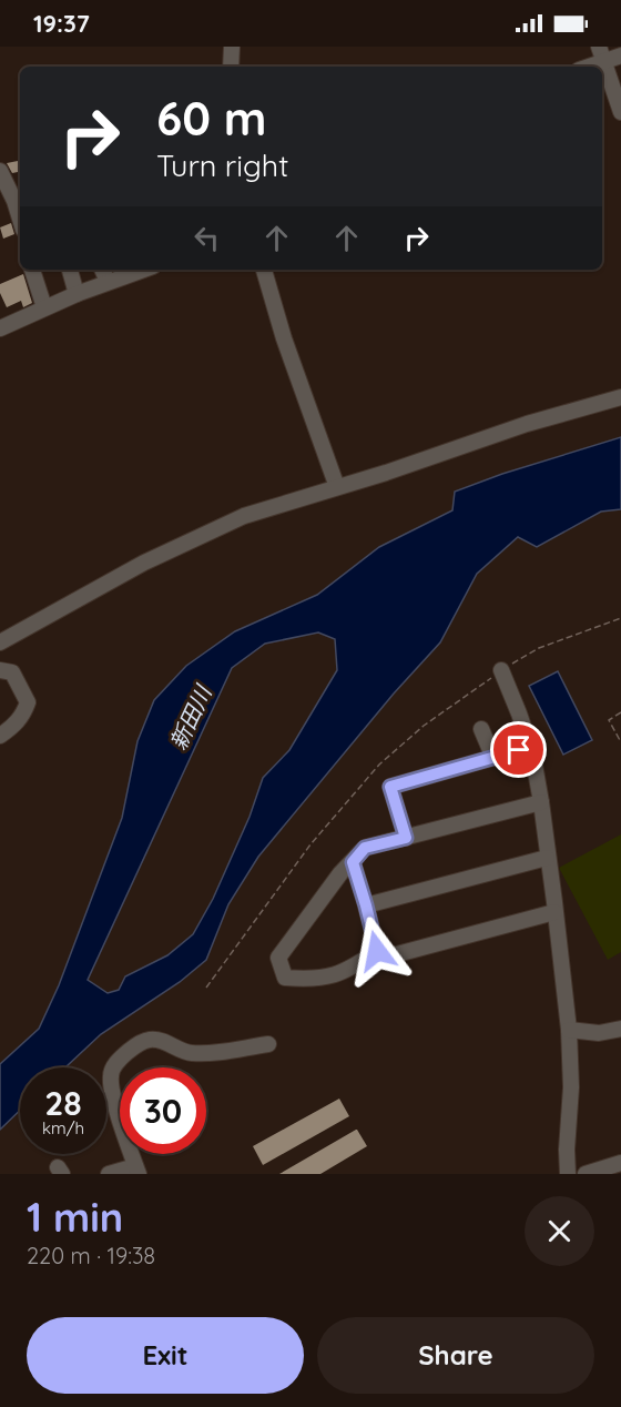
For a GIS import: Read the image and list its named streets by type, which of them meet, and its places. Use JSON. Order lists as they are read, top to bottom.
{
  "water": ["新田川"],
  "page": {
    "status": "19:37",
    "turn": ["60 m", "Turn right"],
    "speed": "28 km/h",
    "limit": "30",
    "heading": ["1 min", "220 m · 19:38"],
    "buttons": ["Exit", "Share"]
  }
}
